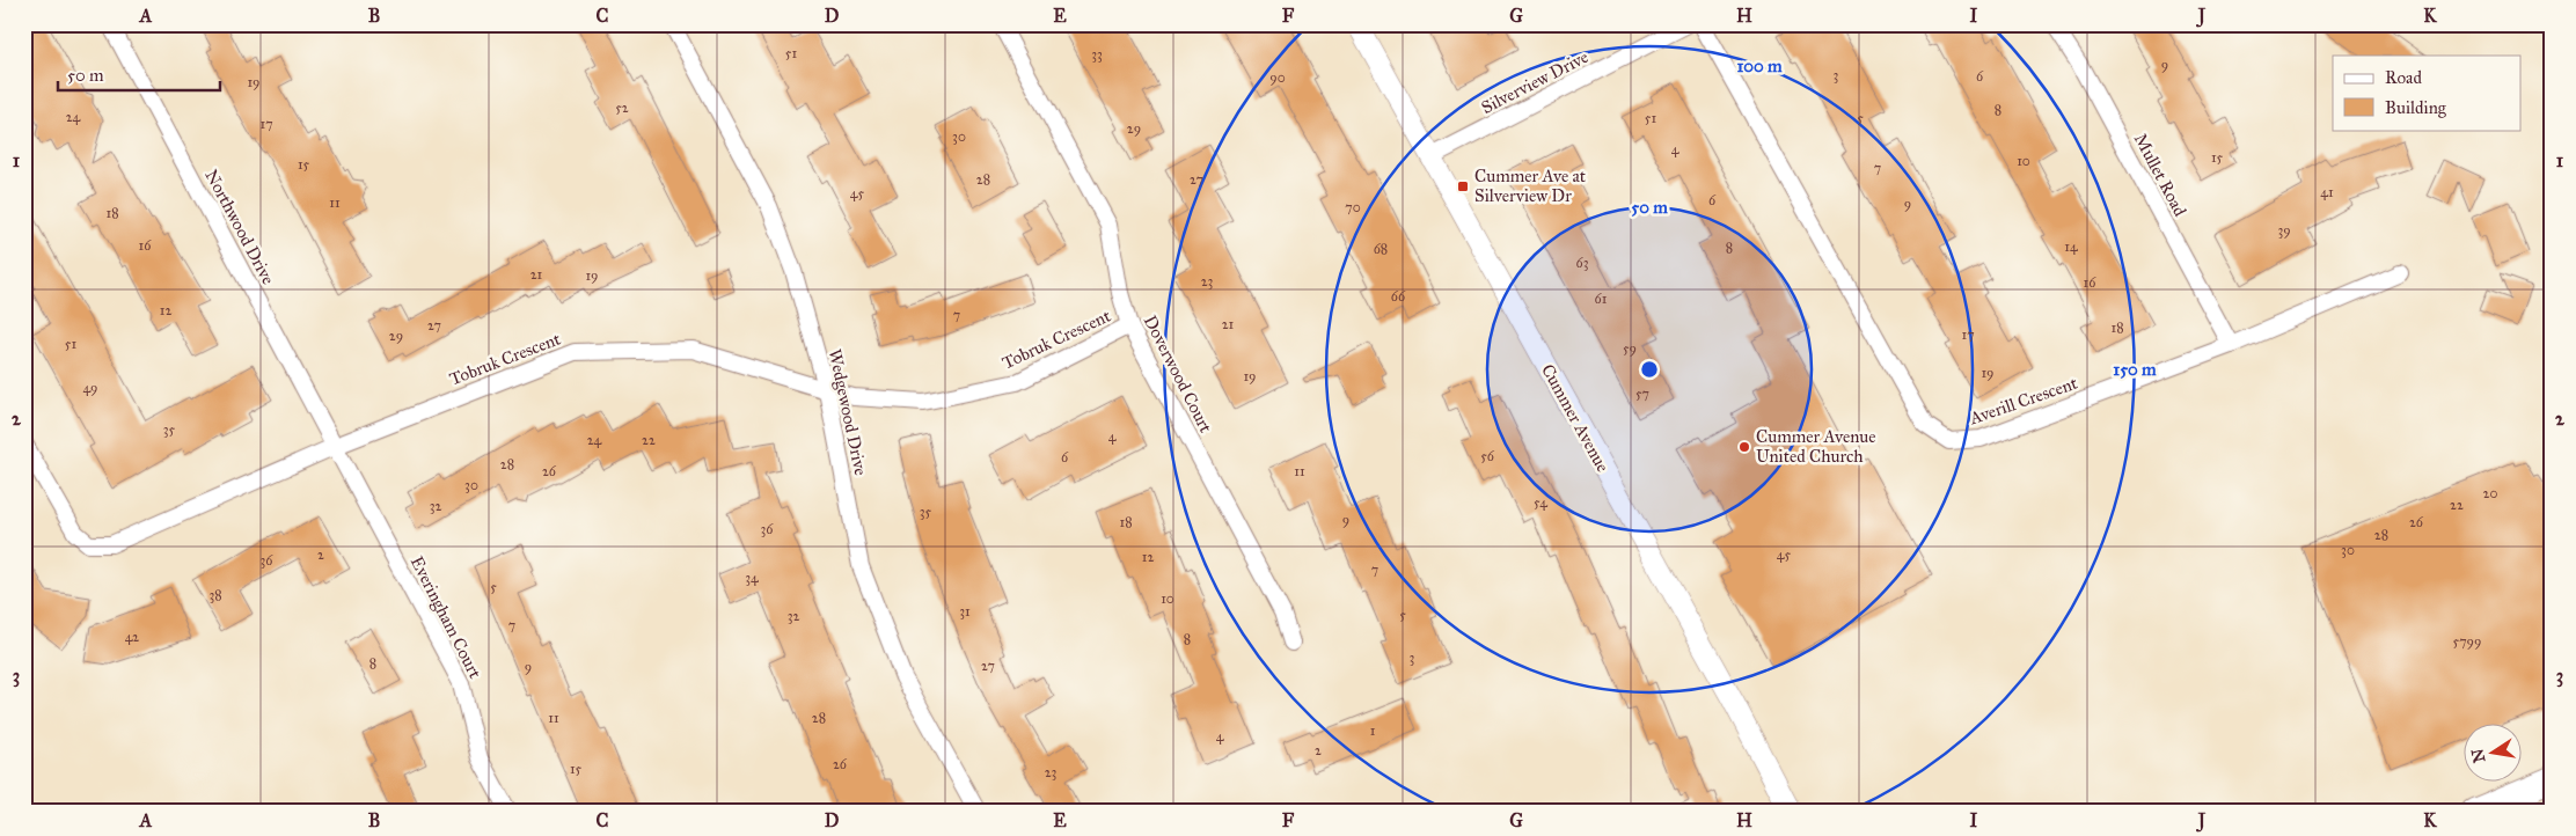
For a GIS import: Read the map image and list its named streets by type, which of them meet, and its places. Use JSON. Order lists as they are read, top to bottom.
{
  "streets": {
    "street": [
      "Silverview Drive",
      "Mullet Road",
      "Northwood Drive",
      "Tobruk Crescent",
      "Doverwood Court",
      "Averill Crescent",
      "Wedgewood Drive",
      "Cummer Avenue",
      "Everingham Court"
    ]
  },
  "crossings": [
    ["Silverview Drive", "Cummer Avenue"],
    ["Mullet Road", "Averill Crescent"],
    ["Northwood Drive", "Tobruk Crescent"],
    ["Northwood Drive", "Everingham Court"],
    ["Tobruk Crescent", "Doverwood Court"],
    ["Tobruk Crescent", "Wedgewood Drive"],
    ["Tobruk Crescent", "Everingham Court"]
  ],
  "places": {
    "transit": ["Cummer Ave at Silverview Dr"],
    "other": ["Cummer Avenue United Church"]
  },
  "house_numbers": [
    "51",
    "33",
    "9",
    "3",
    "6",
    "90",
    "19",
    "52",
    "8",
    "24",
    "51",
    "5",
    "17",
    "29",
    "30",
    "4",
    "15",
    "10",
    "15",
    "7",
    "28",
    "27",
    "41",
    "45",
    "6",
    "11",
    "9",
    "70",
    "18",
    "39",
    "16",
    "14",
    "8",
    "68",
    "63",
    "21",
    "19",
    "23",
    "16",
    "66",
    "61",
    "12",
    "7",
    "21",
    "27",
    "18",
    "17",
    "29",
    "51",
    "59",
    "19",
    "19",
    "49",
    "57",
    "35",
    "4",
    "24",
    "22",
    "56",
    "6",
    "28",
    "26",
    "11",
    "30",
    "20",
    "54",
    "22",
    "32",
    "35",
    "9",
    "18",
    "26",
    "36",
    "28",
    "30",
    "2",
    "45",
    "12",
    "36",
    "7",
    "34",
    "5",
    "38",
    "10",
    "31",
    "5",
    "32",
    "7",
    "42",
    "8",
    "5799",
    "3",
    "8",
    "27",
    "9",
    "11",
    "28",
    "1",
    "4",
    "2",
    "26",
    "15",
    "23"
  ],
  "legend": ["Road", "Building"],
  "scale_bar": "50 m",
  "north": "left",
  "grid": {
    "columns": [
      "A",
      "B",
      "C",
      "D",
      "E",
      "F",
      "G",
      "H",
      "I",
      "J",
      "K"
    ],
    "rows": ["1", "2", "3"]
  },
  "rings": ["100 m", "50 m", "150 m"]
}
